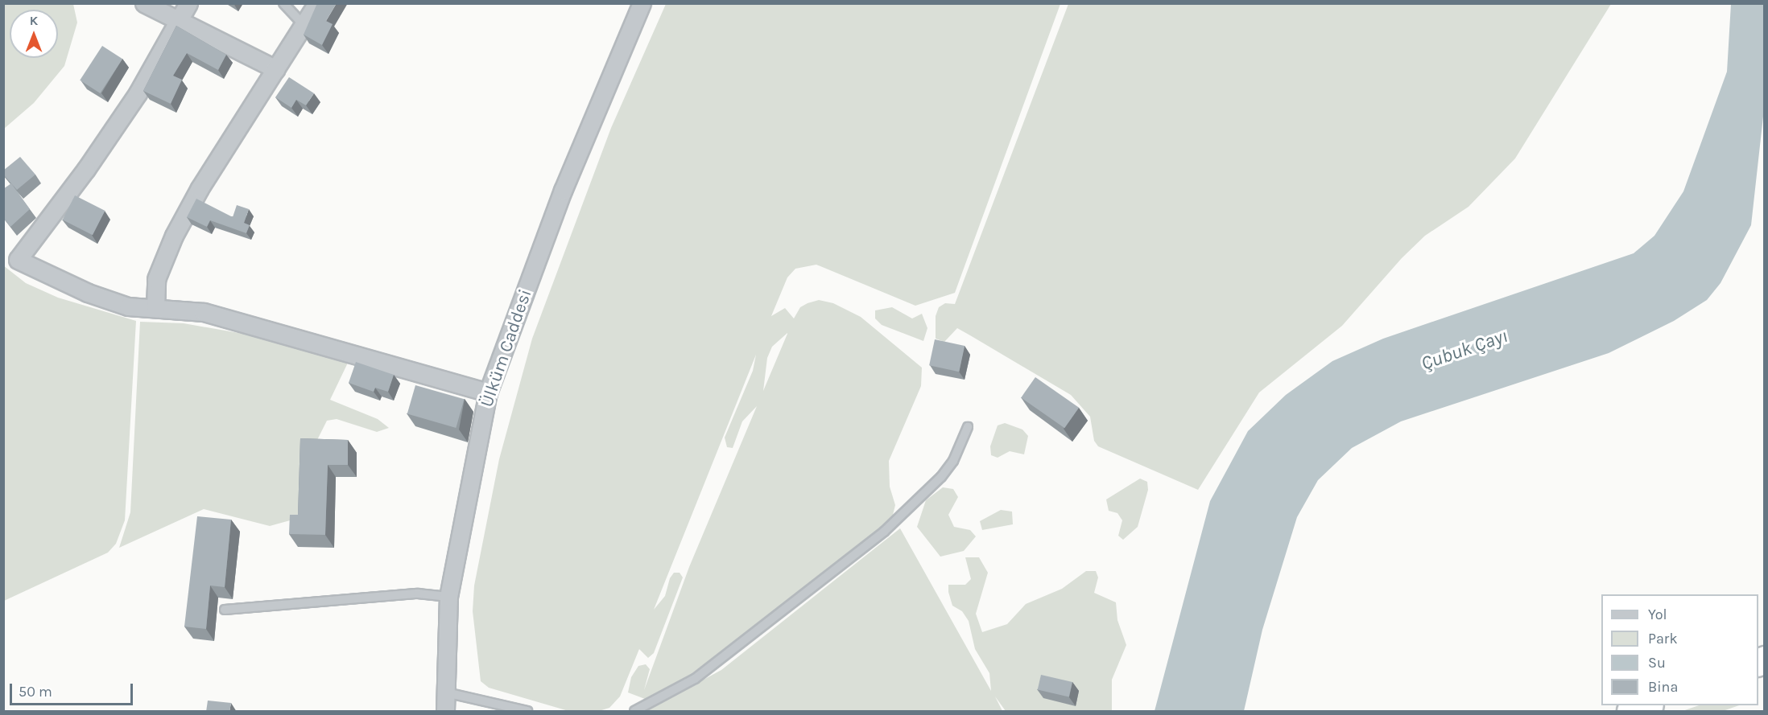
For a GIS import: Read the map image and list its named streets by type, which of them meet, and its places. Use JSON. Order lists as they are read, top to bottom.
{
  "streets": {
    "street": ["Ülküm Caddesi"]
  },
  "water": ["Çubuk Çayı"],
  "legend": [
    "Yol",
    "Park",
    "Su",
    "Bina"
  ],
  "scale_bar": "50 m",
  "north": "top"
}
